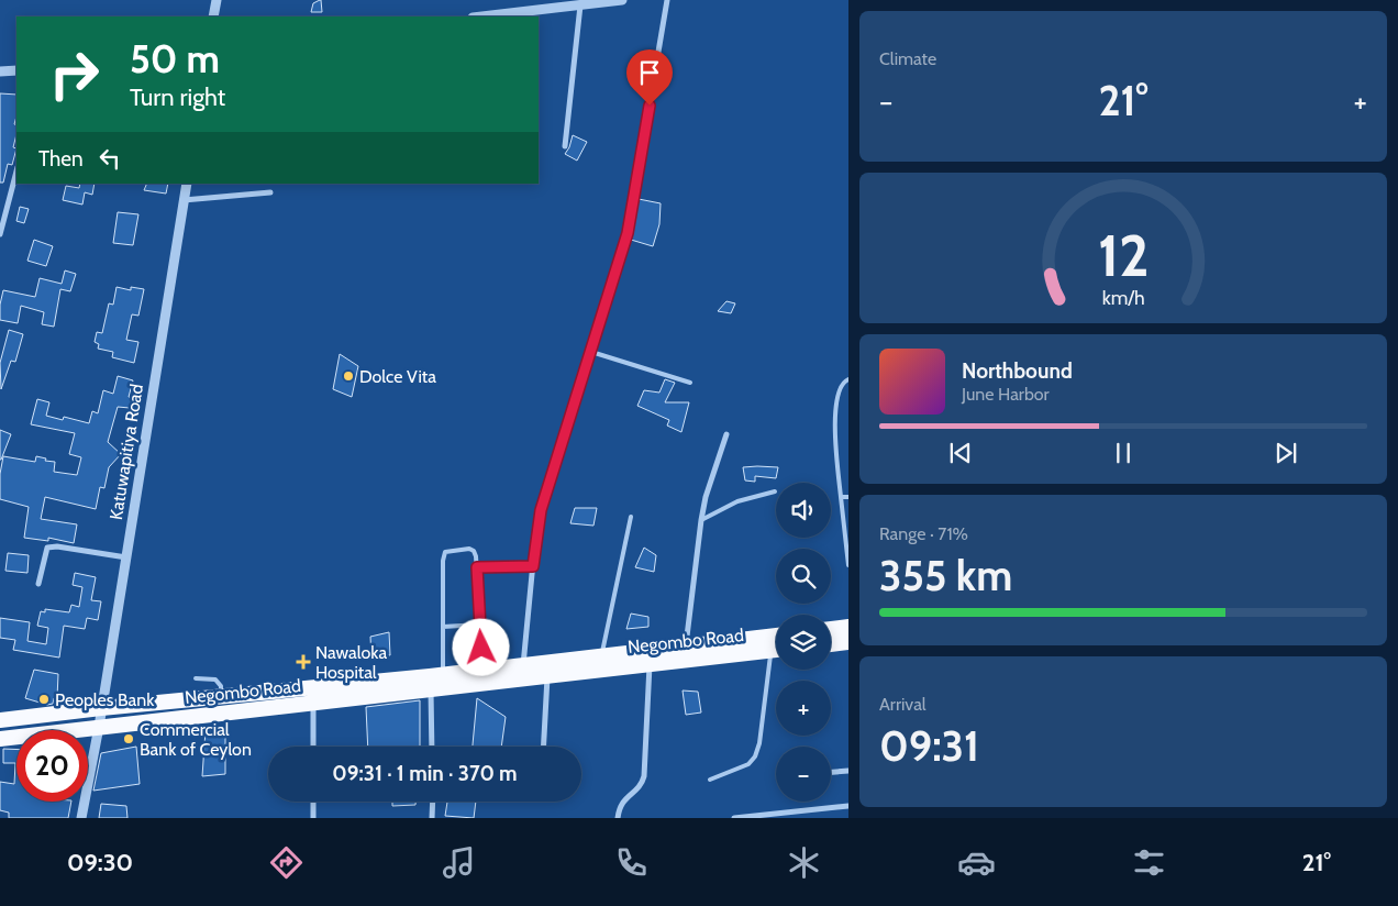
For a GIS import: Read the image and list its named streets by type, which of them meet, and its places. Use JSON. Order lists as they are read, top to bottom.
{
  "streets": {
    "highway": ["Negombo Road"],
    "street": ["Katuwapitiya Road"]
  },
  "crossings": [
    ["Katuwapitiya Road", "Negombo Road"]
  ],
  "places": {
    "other": ["Dolce Vita", "Peoples Bank", "Commercial Bank of Ceylon"],
    "health": ["Nawaloka Hospital"]
  },
  "page": {
    "tile": [
      "Climate",
      ["Range · 71%", "355 km"],
      ["Arrival", "09:31"]
    ],
    "turn": ["50 m", "Turn right"],
    "heat": ["−", "21°", "+"],
    "then": "Then",
    "song": ["Northbound", "June Harbor"],
    "map_buttons": ["+", "−"],
    "limit": "20",
    "trip": "09:31 · 1 min · 370 m",
    "tabs": ["09:30", "21°"],
    "gauge": ["12", "km/h"]
  }
}
